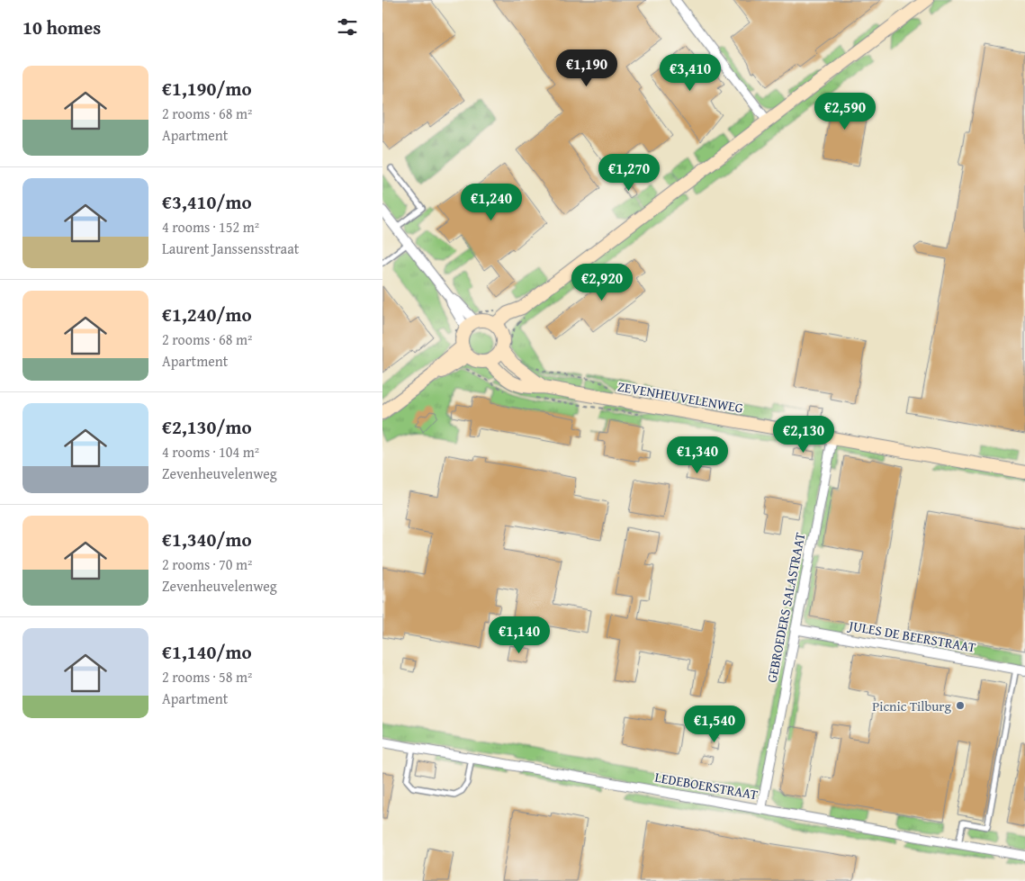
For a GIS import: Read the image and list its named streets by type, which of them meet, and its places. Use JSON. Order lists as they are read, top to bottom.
{
  "streets": {
    "street": [
      "ZEVENHEUVELENWEG",
      "GEBROEDERS SALASTRAAT",
      "JULES DE BEERSTRAAT",
      "LEDEBOERSTRAAT"
    ]
  },
  "crossings": [
    ["ZEVENHEUVELENWEG", "GEBROEDERS SALASTRAAT"],
    ["GEBROEDERS SALASTRAAT", "JULES DE BEERSTRAAT"],
    ["GEBROEDERS SALASTRAAT", "LEDEBOERSTRAAT"]
  ],
  "places": ["Picnic Tilburg"],
  "page": {
    "heading": "10 homes",
    "price": [
      "€1,190",
      "€3,410",
      "€2,590",
      "€1,270",
      "€1,240",
      "€2,920",
      "€2,130",
      "€1,340",
      "€1,140",
      "€1,540"
    ],
    "list": [
      {
        "name": "€1,190/mo",
        "note": "2 rooms · 68 m² · Apartment"
      },
      {
        "name": "€3,410/mo",
        "note": "4 rooms · 152 m² · Laurent Janssensstraat"
      },
      {
        "name": "€1,240/mo",
        "note": "2 rooms · 68 m² · Apartment"
      },
      {
        "name": "€2,130/mo",
        "note": "4 rooms · 104 m² · Zevenheuvelenweg"
      },
      {
        "name": "€1,340/mo",
        "note": "2 rooms · 70 m² · Zevenheuvelenweg"
      },
      {
        "name": "€1,140/mo",
        "note": "2 rooms · 58 m² · Apartment"
      }
    ]
  }
}
